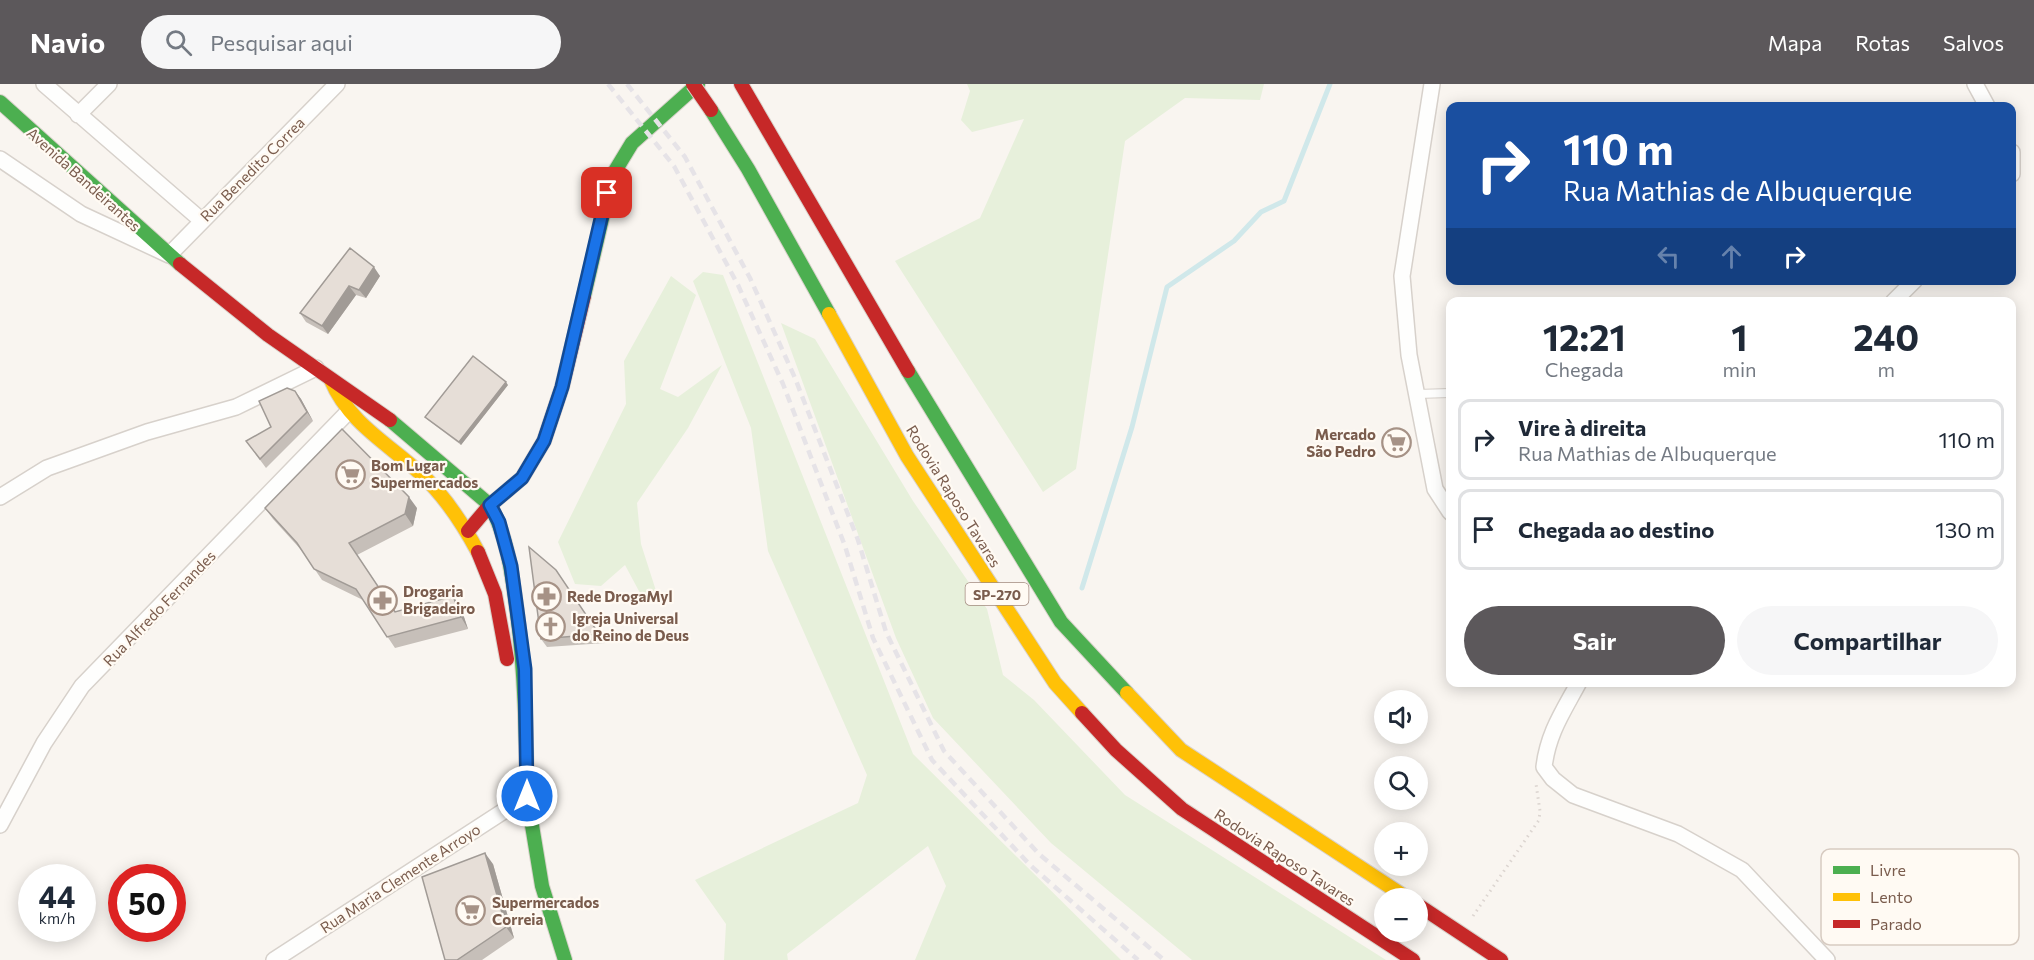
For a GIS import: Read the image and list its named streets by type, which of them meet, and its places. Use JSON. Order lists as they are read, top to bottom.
{
  "streets": {
    "main road": ["Avenida Bandeirantes", "Rodovia Raposo Tavares", "SP-270"],
    "street": ["Rua Benedito Correa", "Rua Alfredo Fernandes", "Rua Maria Clemente Arroyo"]
  },
  "crossings": [
    ["Rua Benedito Correa", "Avenida Bandeirantes"],
    ["Avenida Bandeirantes", "Rua Alfredo Fernandes"],
    ["Avenida Bandeirantes", "Rua Maria Clemente Arroyo"]
  ],
  "places": {
    "supermarket": ["Mercado São Pedro", "Bom Lugar Supermercados", "Supermercados Correia"],
    "pharmacy": ["Rede DrogaMyl", "Drogaria Brigadeiro"],
    "church": ["Igreja Universal do Reino de Deus"]
  },
  "legend": ["Livre", "Lento", "Parado"],
  "page": {
    "header": "Navio",
    "search": "Pesquisar aqui",
    "nav": ["Mapa", "Rotas", "Salvos"],
    "turn": ["110 m", "Rua Mathias de Albuquerque"],
    "eta": [
      "12:21",
      "Chegada",
      "1",
      "min",
      "240",
      "m"
    ],
    "list": [
      {
        "name": "Vire à direita",
        "note": "Rua Mathias de Albuquerque",
        "value": "110 m"
      },
      {
        "name": "Chegada ao destino",
        "value": "130 m"
      }
    ],
    "buttons": ["Sair", "Compartilhar"],
    "map_buttons": ["+", "−"],
    "speed": "44 km/h",
    "limit": "50"
  }
}
